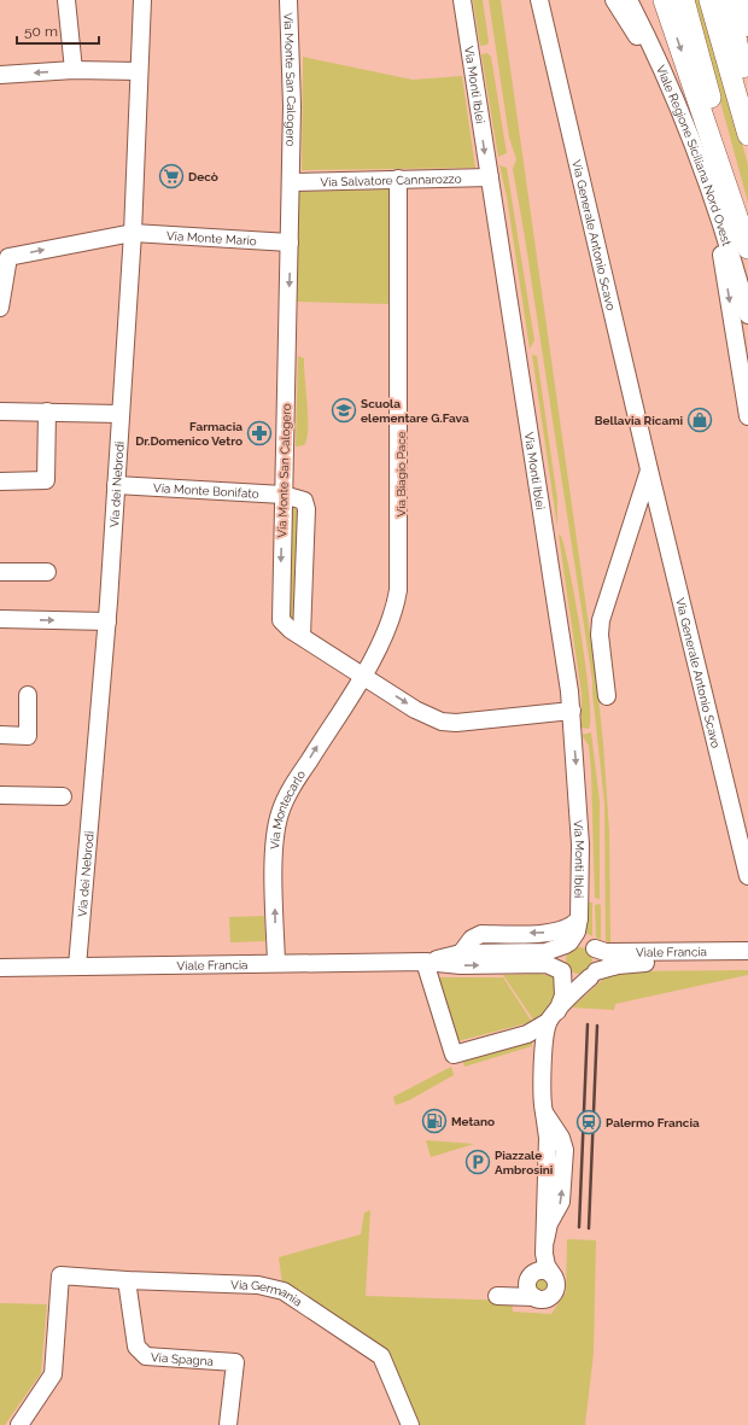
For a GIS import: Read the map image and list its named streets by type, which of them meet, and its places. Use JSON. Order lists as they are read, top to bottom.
{
  "streets": {
    "main road": ["Viale Regione Siciliana Nord Ovest"],
    "street": [
      "Via Monte San Calogero",
      "Via Monti Iblei",
      "Via Salvatore Cannarozzo",
      "Via Generale Antonio Scavo",
      "Via Monte Mario",
      "Via Biagio Pace",
      "Via dei Nebrodi",
      "Via Monte Bonifato",
      "Via Montecarlo",
      "Viale Francia",
      "Via Germania",
      "Via Spagna"
    ]
  },
  "crossings": [
    ["Via Monte San Calogero", "Via Monti Iblei"],
    ["Via Monte San Calogero", "Via Salvatore Cannarozzo"],
    ["Via Monte San Calogero", "Via Monte Mario"],
    ["Via Monte San Calogero", "Via Biagio Pace"],
    ["Via Monte San Calogero", "Via Monte Bonifato"],
    ["Via Monte San Calogero", "Via Montecarlo"],
    ["Via Monti Iblei", "Via Salvatore Cannarozzo"],
    ["Via Monti Iblei", "Viale Francia"],
    ["Via Salvatore Cannarozzo", "Via Biagio Pace"],
    ["Via Monte Mario", "Via dei Nebrodi"],
    ["Via Biagio Pace", "Via Montecarlo"],
    ["Via dei Nebrodi", "Via Monte Bonifato"],
    ["Via dei Nebrodi", "Viale Francia"],
    ["Via Montecarlo", "Viale Francia"],
    ["Via Germania", "Via Spagna"]
  ],
  "one_way": ["Via Monti Iblei", "Via Monte Mario", "Via Montecarlo"],
  "places": {
    "supermarket": ["Decò"],
    "school or university": ["Scuola elementare G.Fava"],
    "shop": ["Bellavia Ricami"],
    "pharmacy": ["Farmacia Dr.Domenico Vetro"],
    "fuel station": ["Metano"],
    "station": ["Palermo Francia"],
    "parking": ["Piazzale Ambrosini"]
  },
  "scale_bar": "50 m"
}
